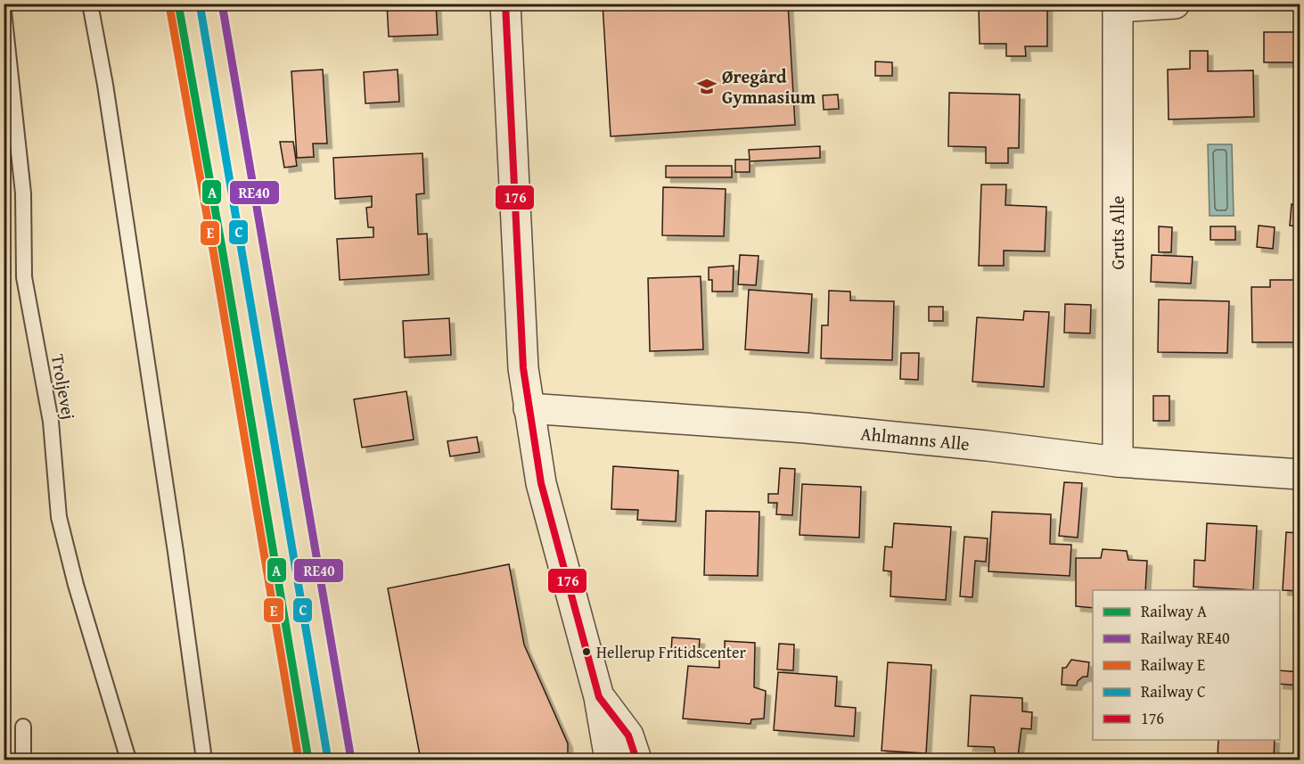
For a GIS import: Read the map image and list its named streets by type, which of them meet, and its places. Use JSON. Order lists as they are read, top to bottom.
{
  "streets": {
    "street": ["Gruts Alle", "Ahlmanns Alle"],
    "lane": ["Troljevej"]
  },
  "crossings": [
    ["Gruts Alle", "Ahlmanns Alle"]
  ],
  "places": {
    "school or university": ["Øregård Gymnasium"],
    "other": ["Hellerup Fritidscenter"]
  },
  "lines": [
    "rail line A",
    "rail line RE40",
    "rail line C",
    "transit line 176",
    "rail line E"
  ],
  "legend": [
    "Railway A",
    "Railway RE40",
    "Railway E",
    "Railway C",
    "176"
  ]
}
